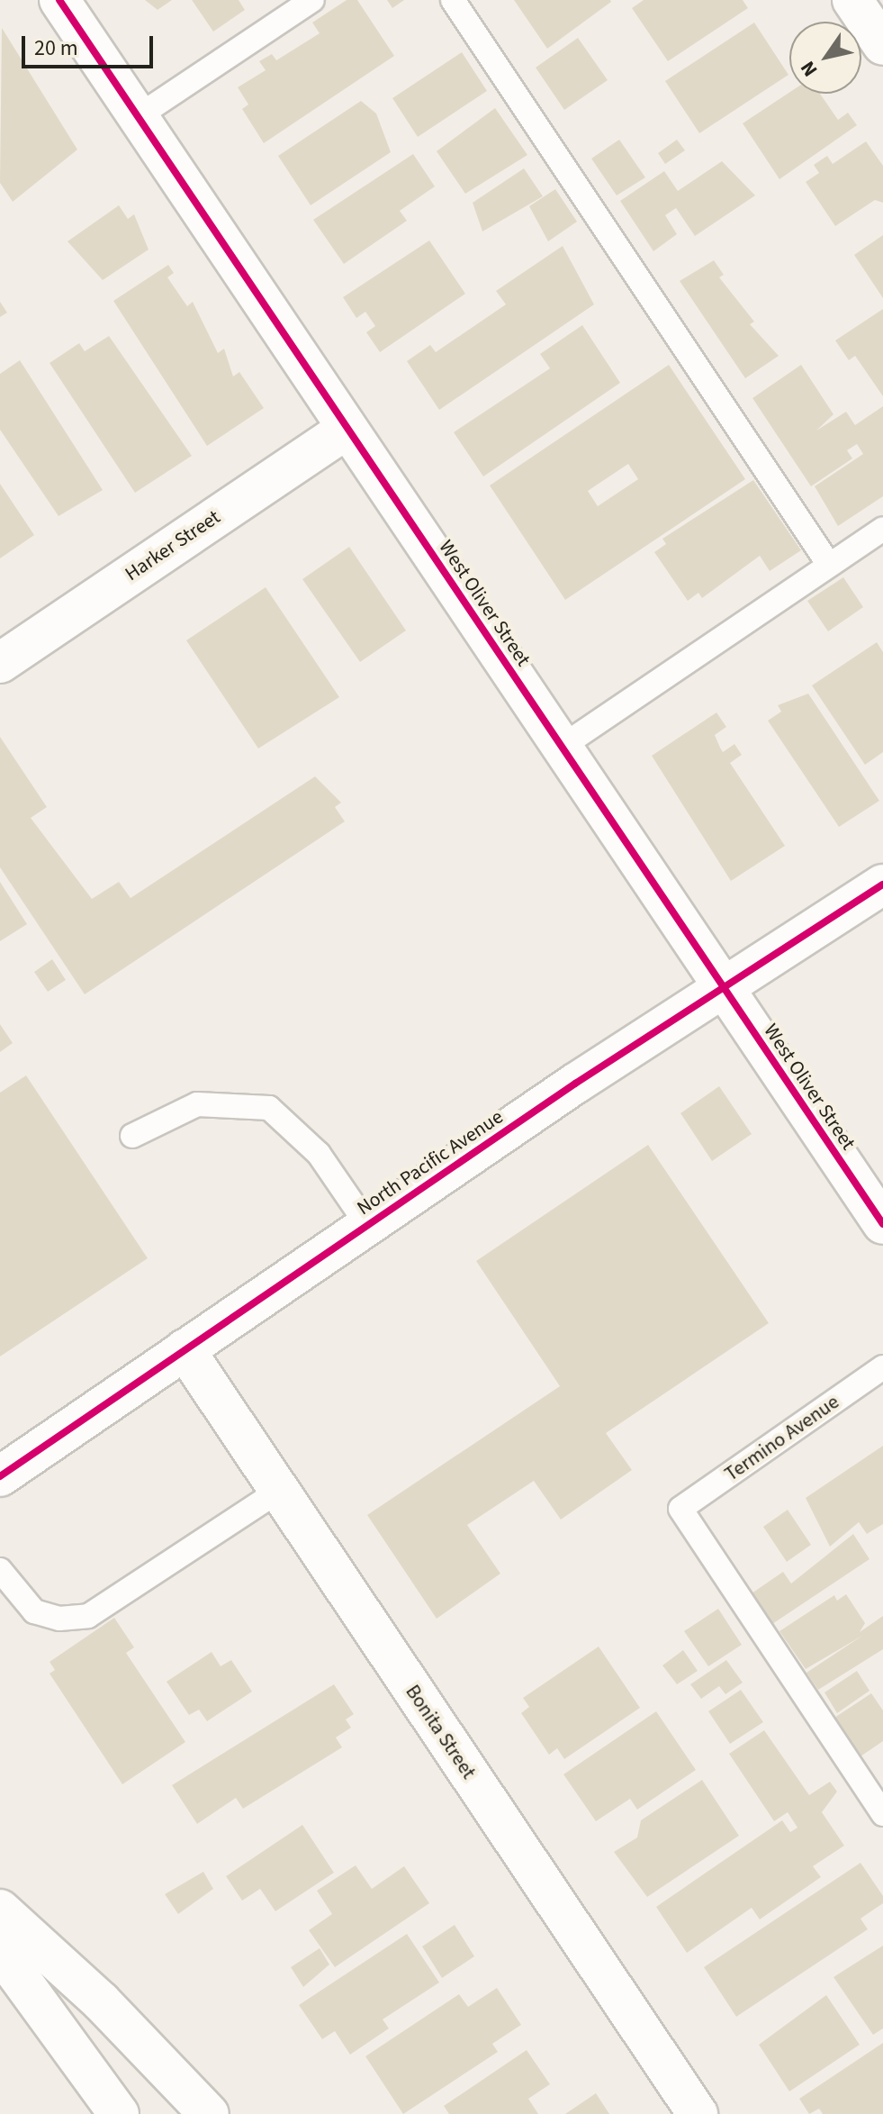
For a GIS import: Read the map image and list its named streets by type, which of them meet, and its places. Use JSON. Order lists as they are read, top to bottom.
{
  "streets": {
    "main road": [
      "Harker Street",
      "West Oliver Street",
      "North Pacific Avenue",
      "Bonita Street"
    ],
    "lane": ["Termino Avenue"]
  },
  "crossings": [
    ["Harker Street", "West Oliver Street"],
    ["West Oliver Street", "North Pacific Avenue"],
    ["North Pacific Avenue", "Bonita Street"]
  ],
  "scale_bar": "20 m",
  "north": "bottom left"
}
